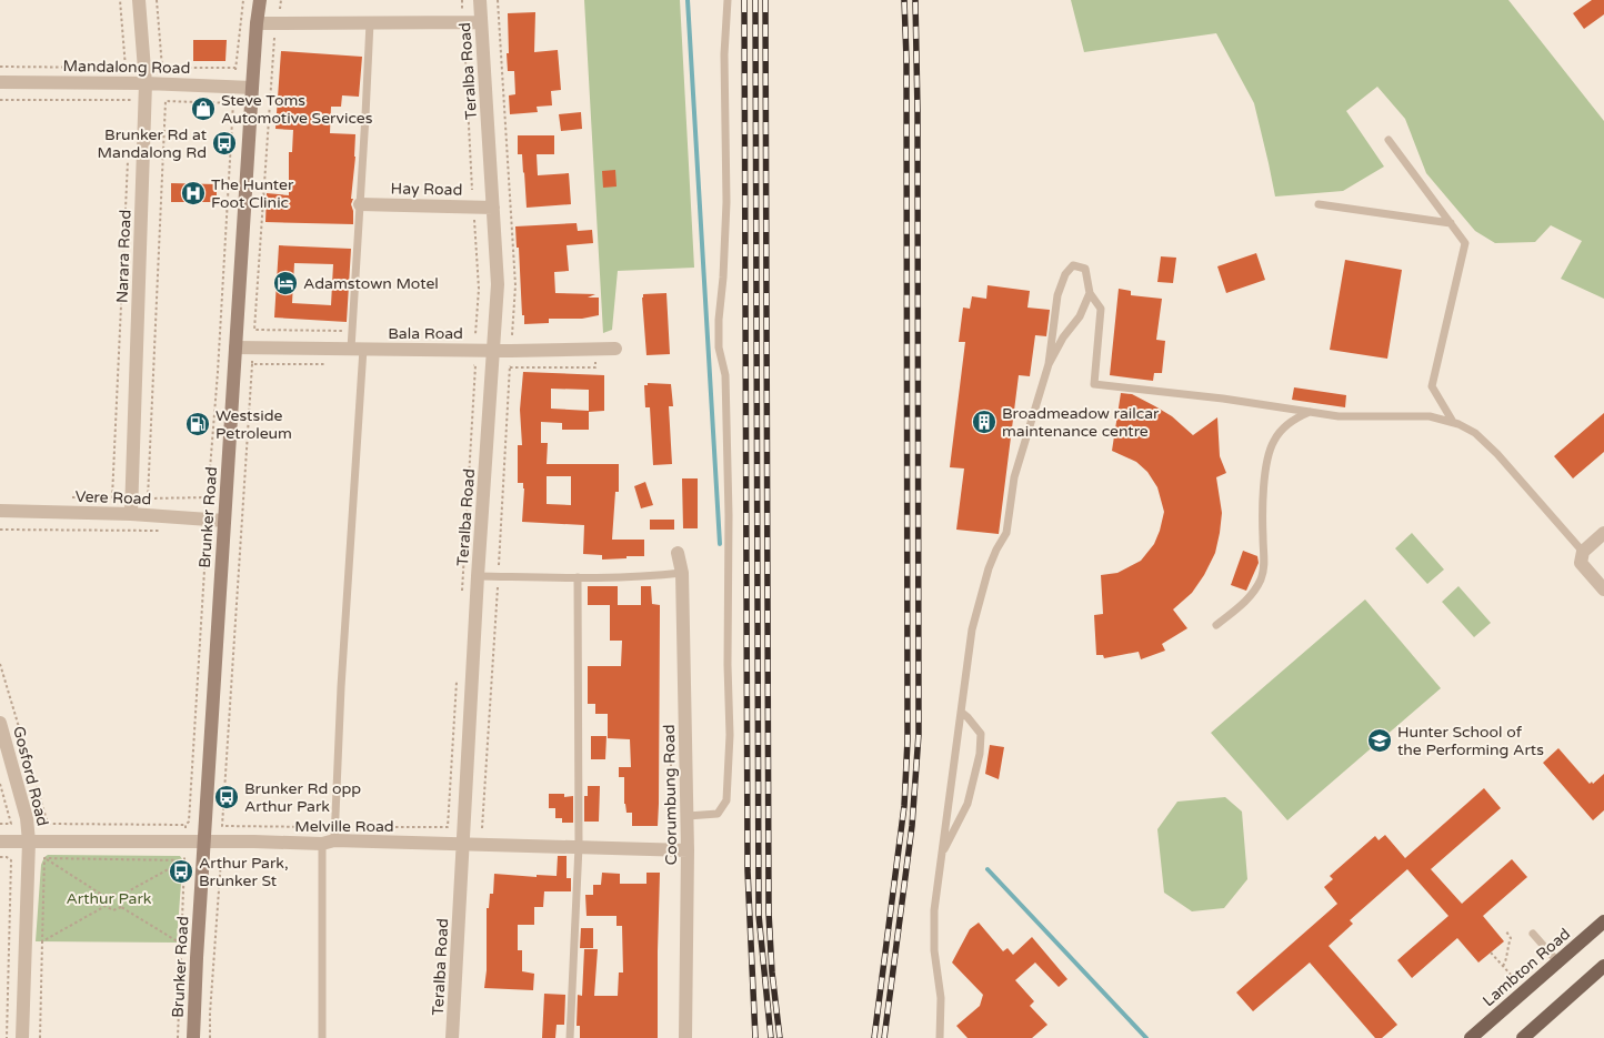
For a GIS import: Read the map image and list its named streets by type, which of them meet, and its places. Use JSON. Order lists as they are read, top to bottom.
{
  "streets": {
    "main road": ["Brunker Road", "Lambton Road"],
    "street": [
      "Mandalong Road",
      "Teralba Road",
      "Hay Road",
      "Narara Road",
      "Bala Road",
      "Vere Road",
      "Gosford Road",
      "Coorumbung Road",
      "Melville Road"
    ]
  },
  "crossings": [
    ["Mandalong Road", "Narara Road"],
    ["Mandalong Road", "Brunker Road"],
    ["Teralba Road", "Hay Road"],
    ["Teralba Road", "Bala Road"],
    ["Teralba Road", "Melville Road"],
    ["Narara Road", "Vere Road"],
    ["Bala Road", "Brunker Road"],
    ["Vere Road", "Brunker Road"],
    ["Brunker Road", "Melville Road"],
    ["Gosford Road", "Melville Road"],
    ["Coorumbung Road", "Melville Road"]
  ],
  "parks": ["Arthur Park"],
  "places": {
    "shop": ["Steve Toms Automotive Services"],
    "bus stop": ["Brunker Rd at Mandalong Rd", "Brunker Rd opp Arthur Park", "Arthur Park, Brunker St"],
    "hospital": ["The Hunter Foot Clinic"],
    "hotel": ["Adamstown Motel"],
    "building": ["Broadmeadow railcar maintenance centre"],
    "fuel station": ["Westside Petroleum"],
    "school or university": ["Hunter School of the Performing Arts"]
  }
}
